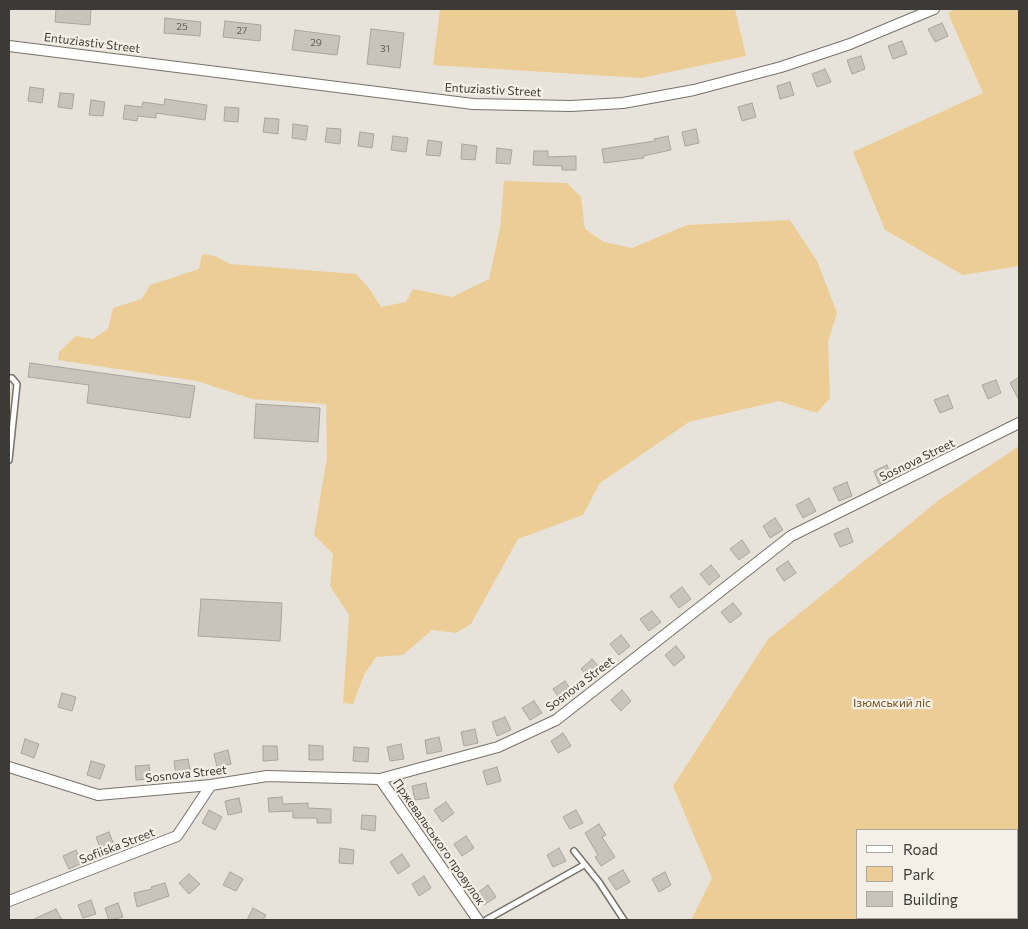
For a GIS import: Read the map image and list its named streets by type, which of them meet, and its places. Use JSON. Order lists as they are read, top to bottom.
{
  "streets": {
    "street": [
      "Entuziastiv Street",
      "Sosnova Street",
      "Пржевальського провулок",
      "Sofiiska Street"
    ]
  },
  "crossings": [
    ["Sosnova Street", "Пржевальського провулок"],
    ["Sosnova Street", "Sofiiska Street"]
  ],
  "parks": ["Ізюмський ліс"],
  "house_numbers": [
    "25",
    "27",
    "29",
    "31"
  ],
  "legend": ["Road", "Park", "Building"]
}
